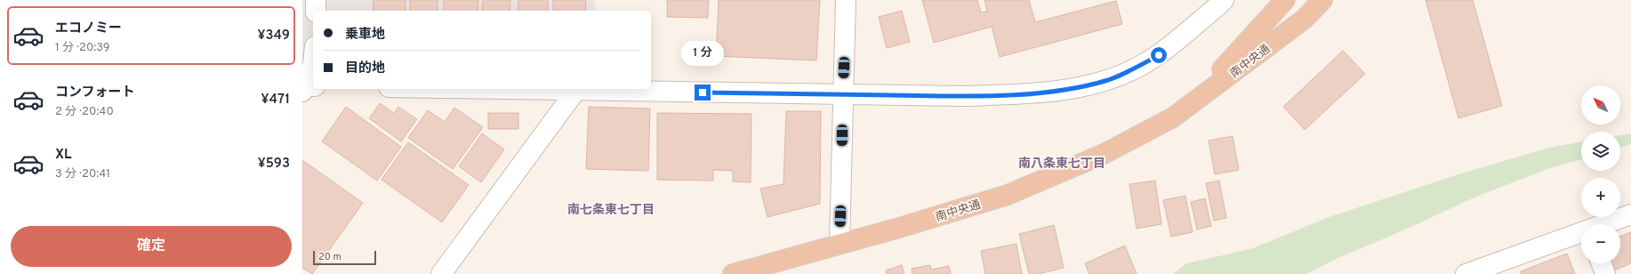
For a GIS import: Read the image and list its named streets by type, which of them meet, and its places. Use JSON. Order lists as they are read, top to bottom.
{
  "streets": {
    "highway": ["南中央通"]
  },
  "districts": ["南八条東七丁目", "南七条東七丁目"],
  "scale_bar": "20 m",
  "north": "top left",
  "page": {
    "list": [
      {
        "name": "エコノミー",
        "note": "1 分 · 20:39",
        "value": "¥349"
      },
      {
        "name": "コンフォート",
        "note": "2 分 · 20:40",
        "value": "¥471"
      },
      {
        "name": "XL",
        "note": "3 分 · 20:41",
        "value": "¥593"
      }
    ],
    "banner": ["乗車地", "目的地"],
    "bubble": "1 分",
    "map_buttons": ["+", "−"],
    "buttons": "確定",
    "scale": "20 m"
  }
}
